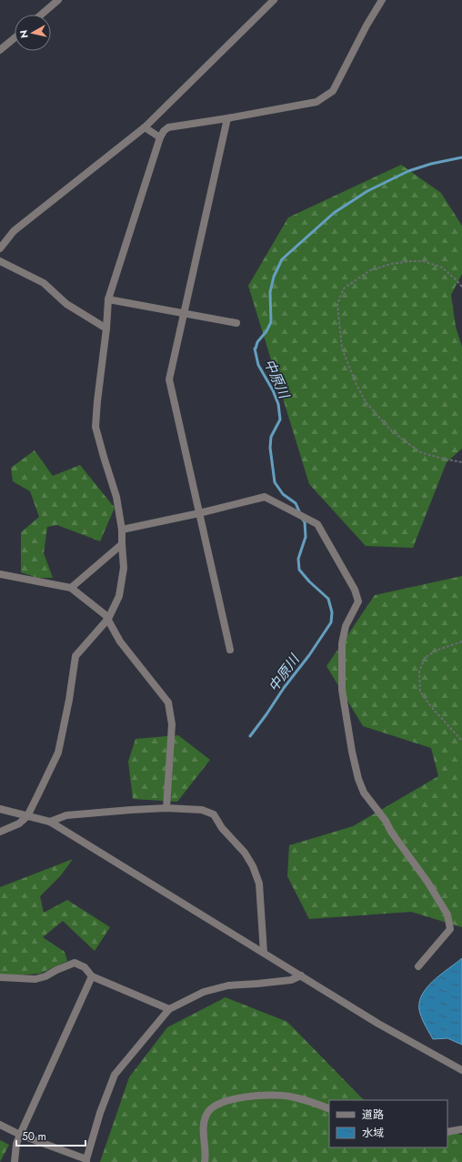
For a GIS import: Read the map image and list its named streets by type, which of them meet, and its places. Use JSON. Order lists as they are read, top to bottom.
{
  "water": ["中原川"],
  "legend": ["道路", "水域"],
  "scale_bar": "50 m",
  "north": "left"
}
